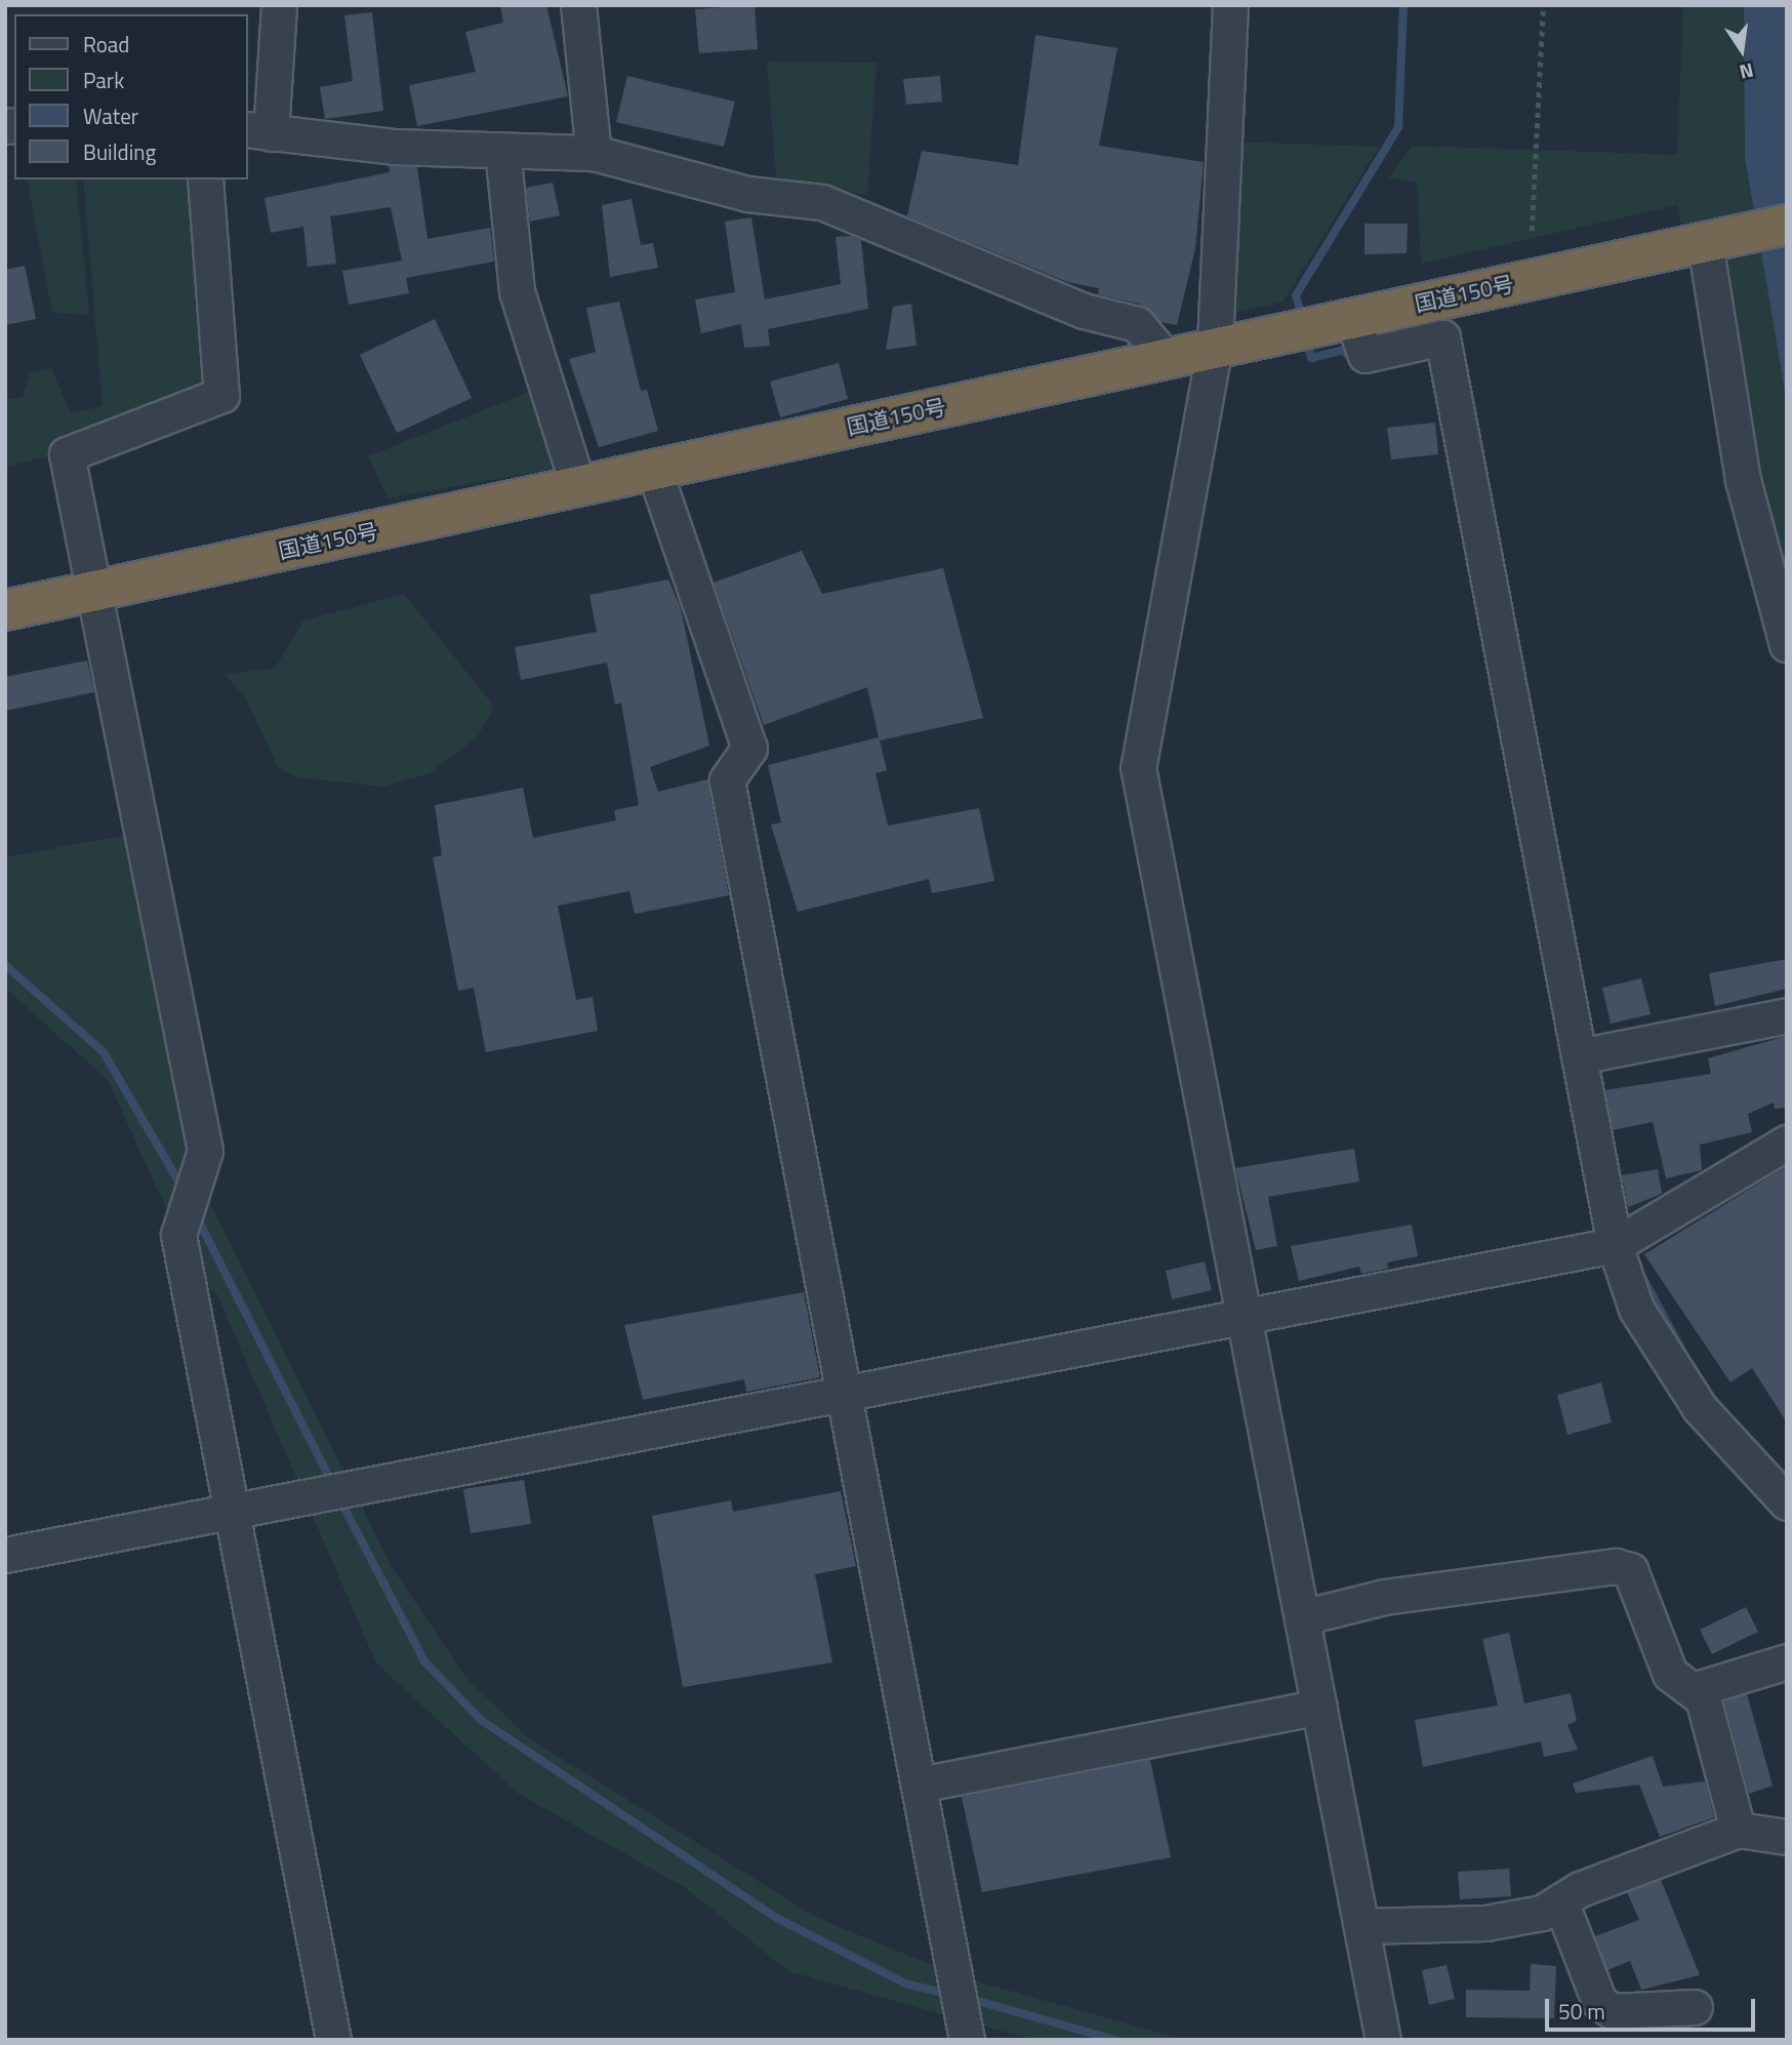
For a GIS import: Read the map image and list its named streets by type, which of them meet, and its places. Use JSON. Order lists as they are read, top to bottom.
{
  "streets": {
    "highway": ["国道150号"]
  },
  "legend": [
    "Road",
    "Park",
    "Water",
    "Building"
  ],
  "scale_bar": "50 m",
  "north": "bottom"
}
